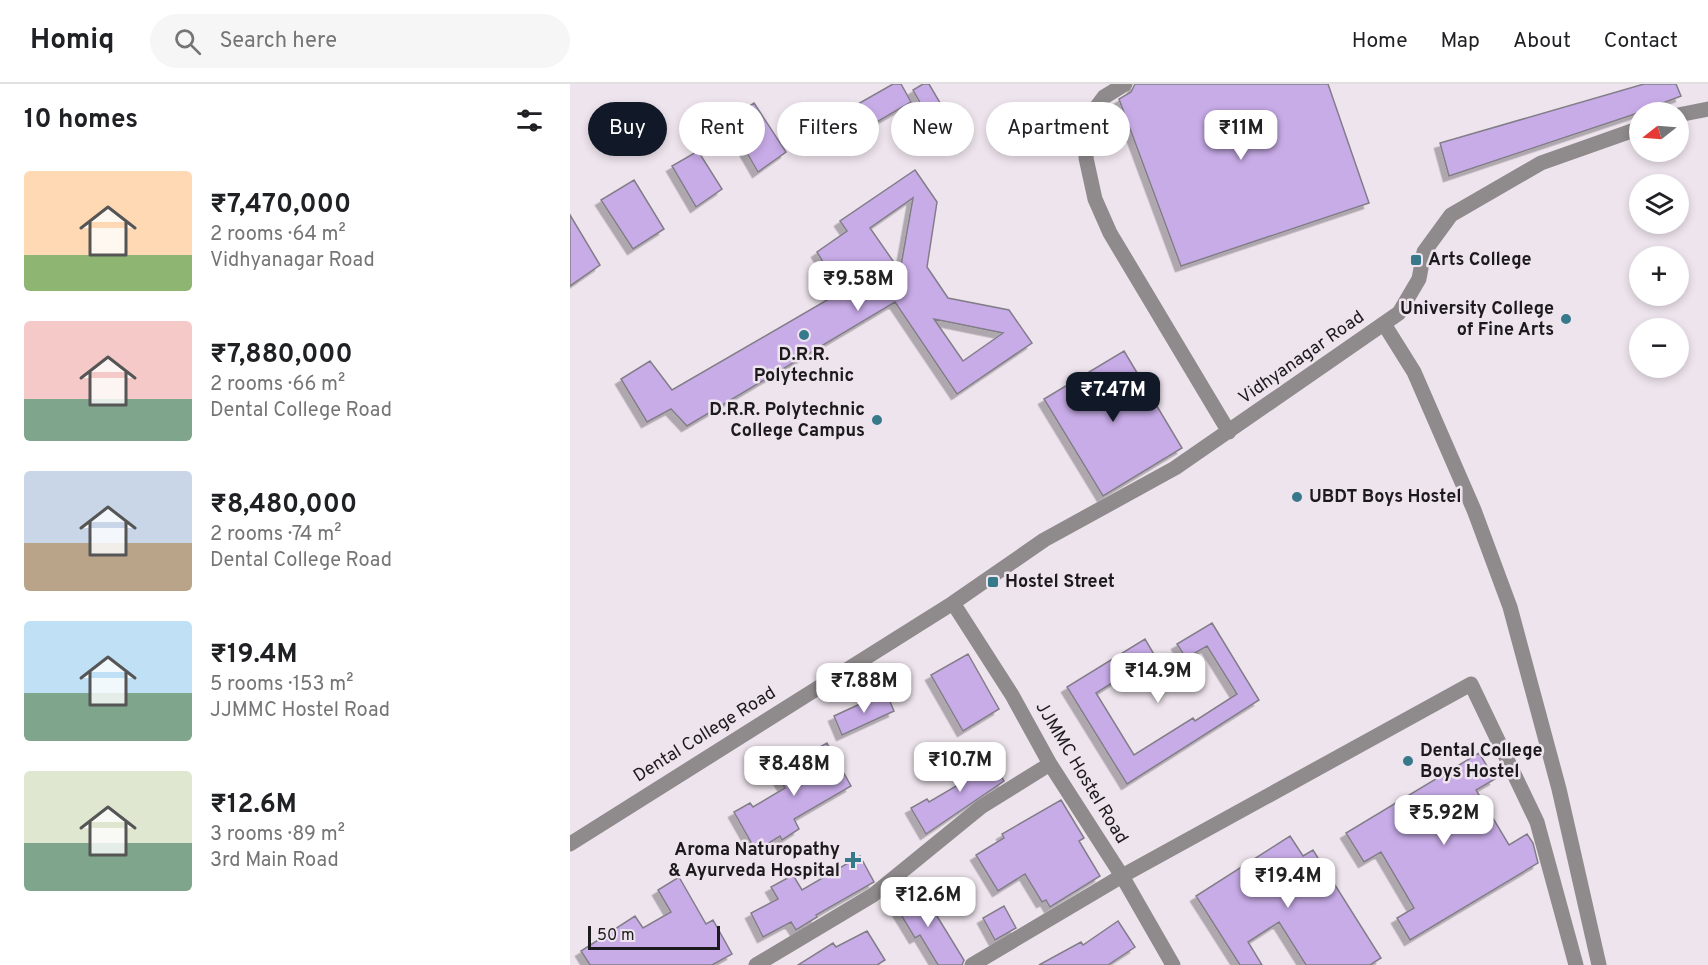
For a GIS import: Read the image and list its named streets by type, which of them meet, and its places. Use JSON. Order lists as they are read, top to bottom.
{
  "streets": {
    "street": ["Vidhyanagar Road", "Dental College Road", "JJMMC Hostel Road"]
  },
  "crossings": [
    ["Vidhyanagar Road", "Dental College Road"],
    ["Vidhyanagar Road", "JJMMC Hostel Road"],
    ["Dental College Road", "JJMMC Hostel Road"]
  ],
  "places": {
    "transit": ["Arts College", "Hostel Street"],
    "other": [
      "University College of Fine Arts",
      "D.R.R. Polytechnic",
      "D.R.R. Polytechnic College Campus",
      "UBDT Boys Hostel",
      "Dental College Boys Hostel"
    ],
    "health": ["Aroma Naturopathy & Ayurveda Hospital"]
  },
  "scale_bar": "50 m",
  "north": "left",
  "page": {
    "header": "Homiq",
    "search": "Search here",
    "nav": [
      "Home",
      "Map",
      "About",
      "Contact"
    ],
    "heading": "10 homes",
    "map_buttons": ["+", "−"],
    "chip": [
      "Buy",
      "Rent",
      "Filters",
      "New",
      "Apartment"
    ],
    "price": [
      "₹11M",
      "₹9.58M",
      "₹7.47M",
      "₹14.9M",
      "₹7.88M",
      "₹10.7M",
      "₹8.48M",
      "₹5.92M",
      "₹19.4M",
      "₹12.6M"
    ],
    "list": [
      {
        "name": "₹7,470,000",
        "note": "2 rooms · 64 m² · Vidhyanagar Road"
      },
      {
        "name": "₹7,880,000",
        "note": "2 rooms · 66 m² · Dental College Road"
      },
      {
        "name": "₹8,480,000",
        "note": "2 rooms · 74 m² · Dental College Road"
      },
      {
        "name": "₹19.4M",
        "note": "5 rooms · 153 m² · JJMMC Hostel Road"
      },
      {
        "name": "₹12.6M",
        "note": "3 rooms · 89 m² · 3rd Main Road"
      }
    ],
    "scale": "50 m"
  }
}
